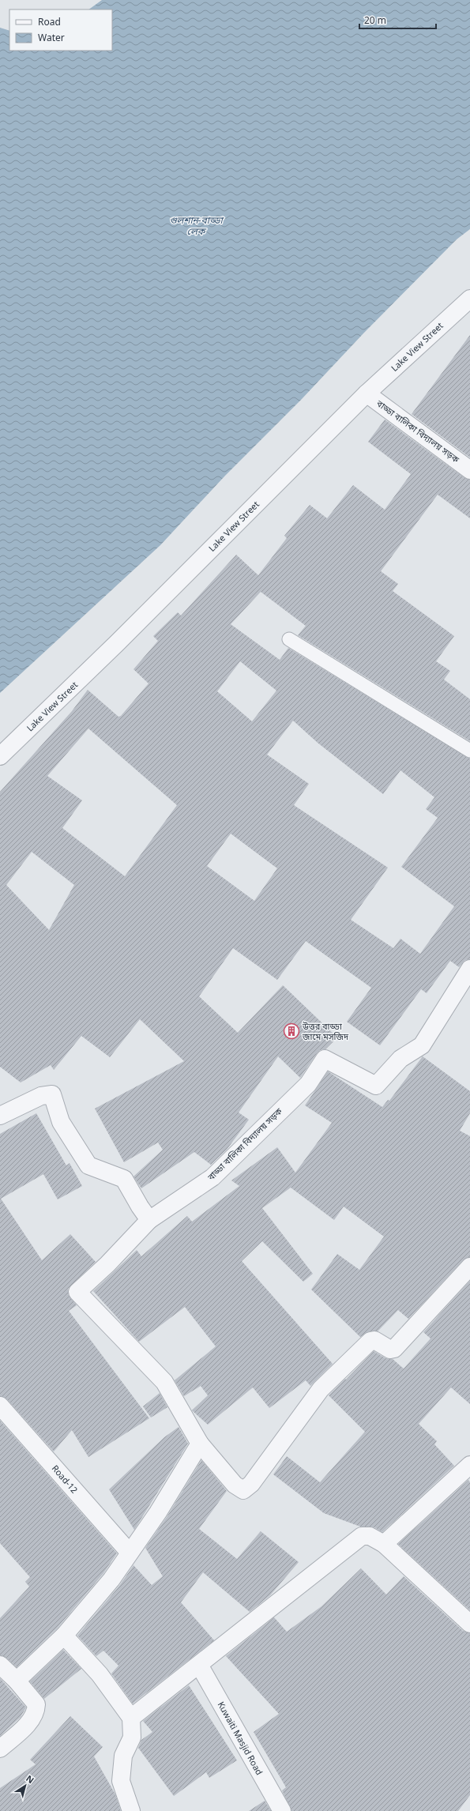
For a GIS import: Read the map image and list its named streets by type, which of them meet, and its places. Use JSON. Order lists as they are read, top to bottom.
{
  "streets": {
    "street": [
      "Lake View Street",
      "বাড্ডা বালিকা বিদ্যালয় সড়ক",
      "Road-12",
      "Kuwaiti Masjid Road"
    ]
  },
  "crossings": [
    ["Lake View Street", "বাড্ডা বালিকা বিদ্যালয় সড়ক"]
  ],
  "water": ["গুলশান-বাড্ডা লেক"],
  "places": {
    "building": ["উত্তর বাড্ডা জামে মসজিদ"]
  },
  "legend": ["Road", "Water"],
  "scale_bar": "20 m",
  "north": "top right"
}
